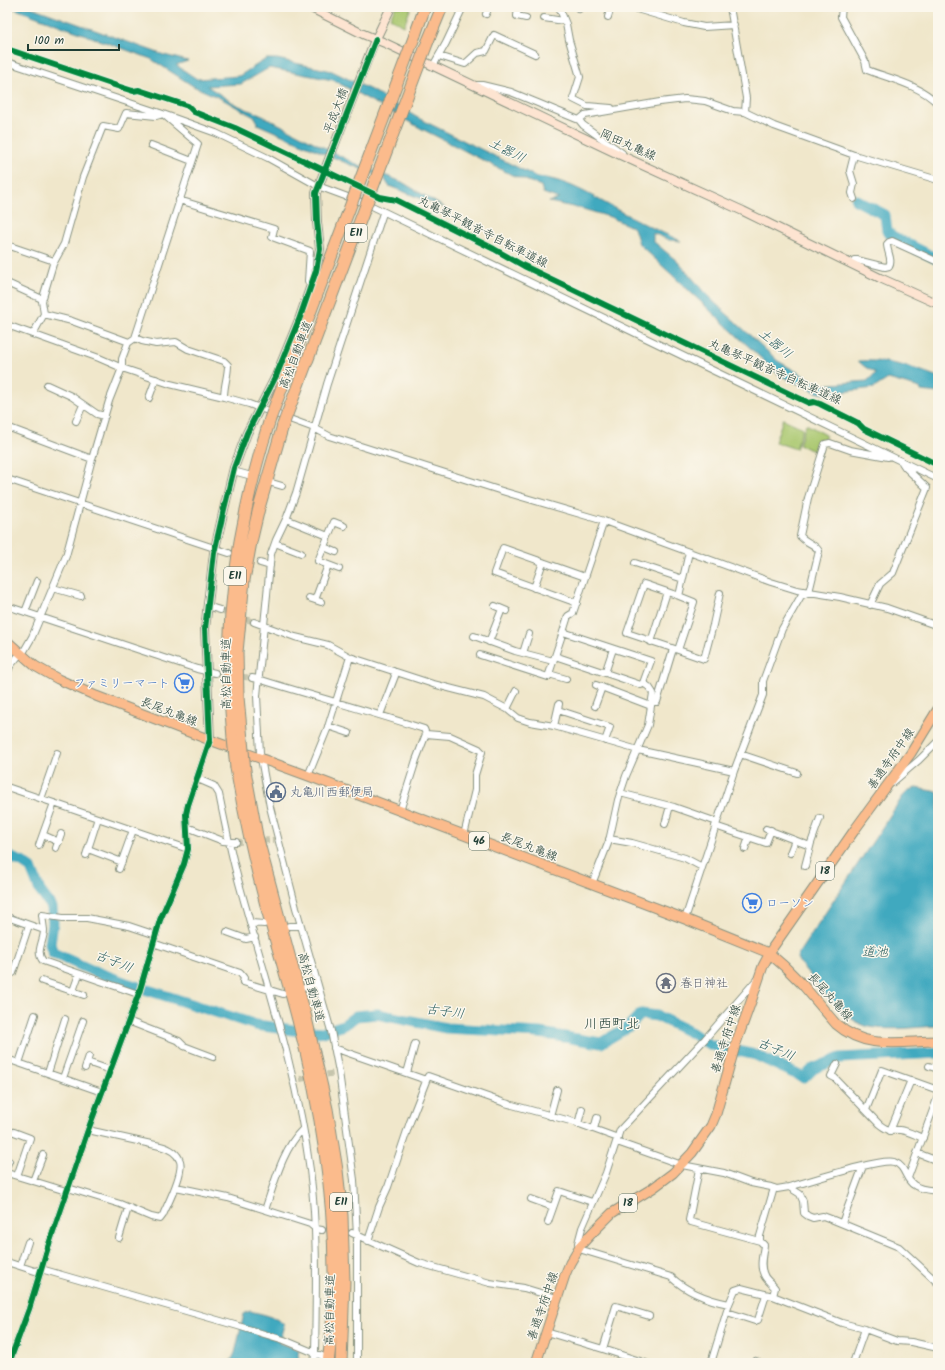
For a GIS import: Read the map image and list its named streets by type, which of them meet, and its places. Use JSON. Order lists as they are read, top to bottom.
{
  "streets": {
    "highway": ["E11", "高松自動車道"],
    "main road": [
      "平成大橋",
      "岡田丸亀線",
      "長尾丸亀線",
      "善通寺府中線",
      "46",
      "18"
    ],
    "cycle path": ["丸亀琴平観音寺自転車道線"]
  },
  "crossings": [
    ["平成大橋", "岡田丸亀線"],
    ["平成大橋", "長尾丸亀線"],
    ["長尾丸亀線", "善通寺府中線"]
  ],
  "districts": ["川西町北"],
  "water": ["土器川", "道池", "古子川"],
  "places": {
    "supermarket": ["ファミリーマート", "ローソン"],
    "public building": ["丸亀川西郵便局"],
    "temple": ["春日神社"]
  },
  "scale_bar": "100 m"
}
